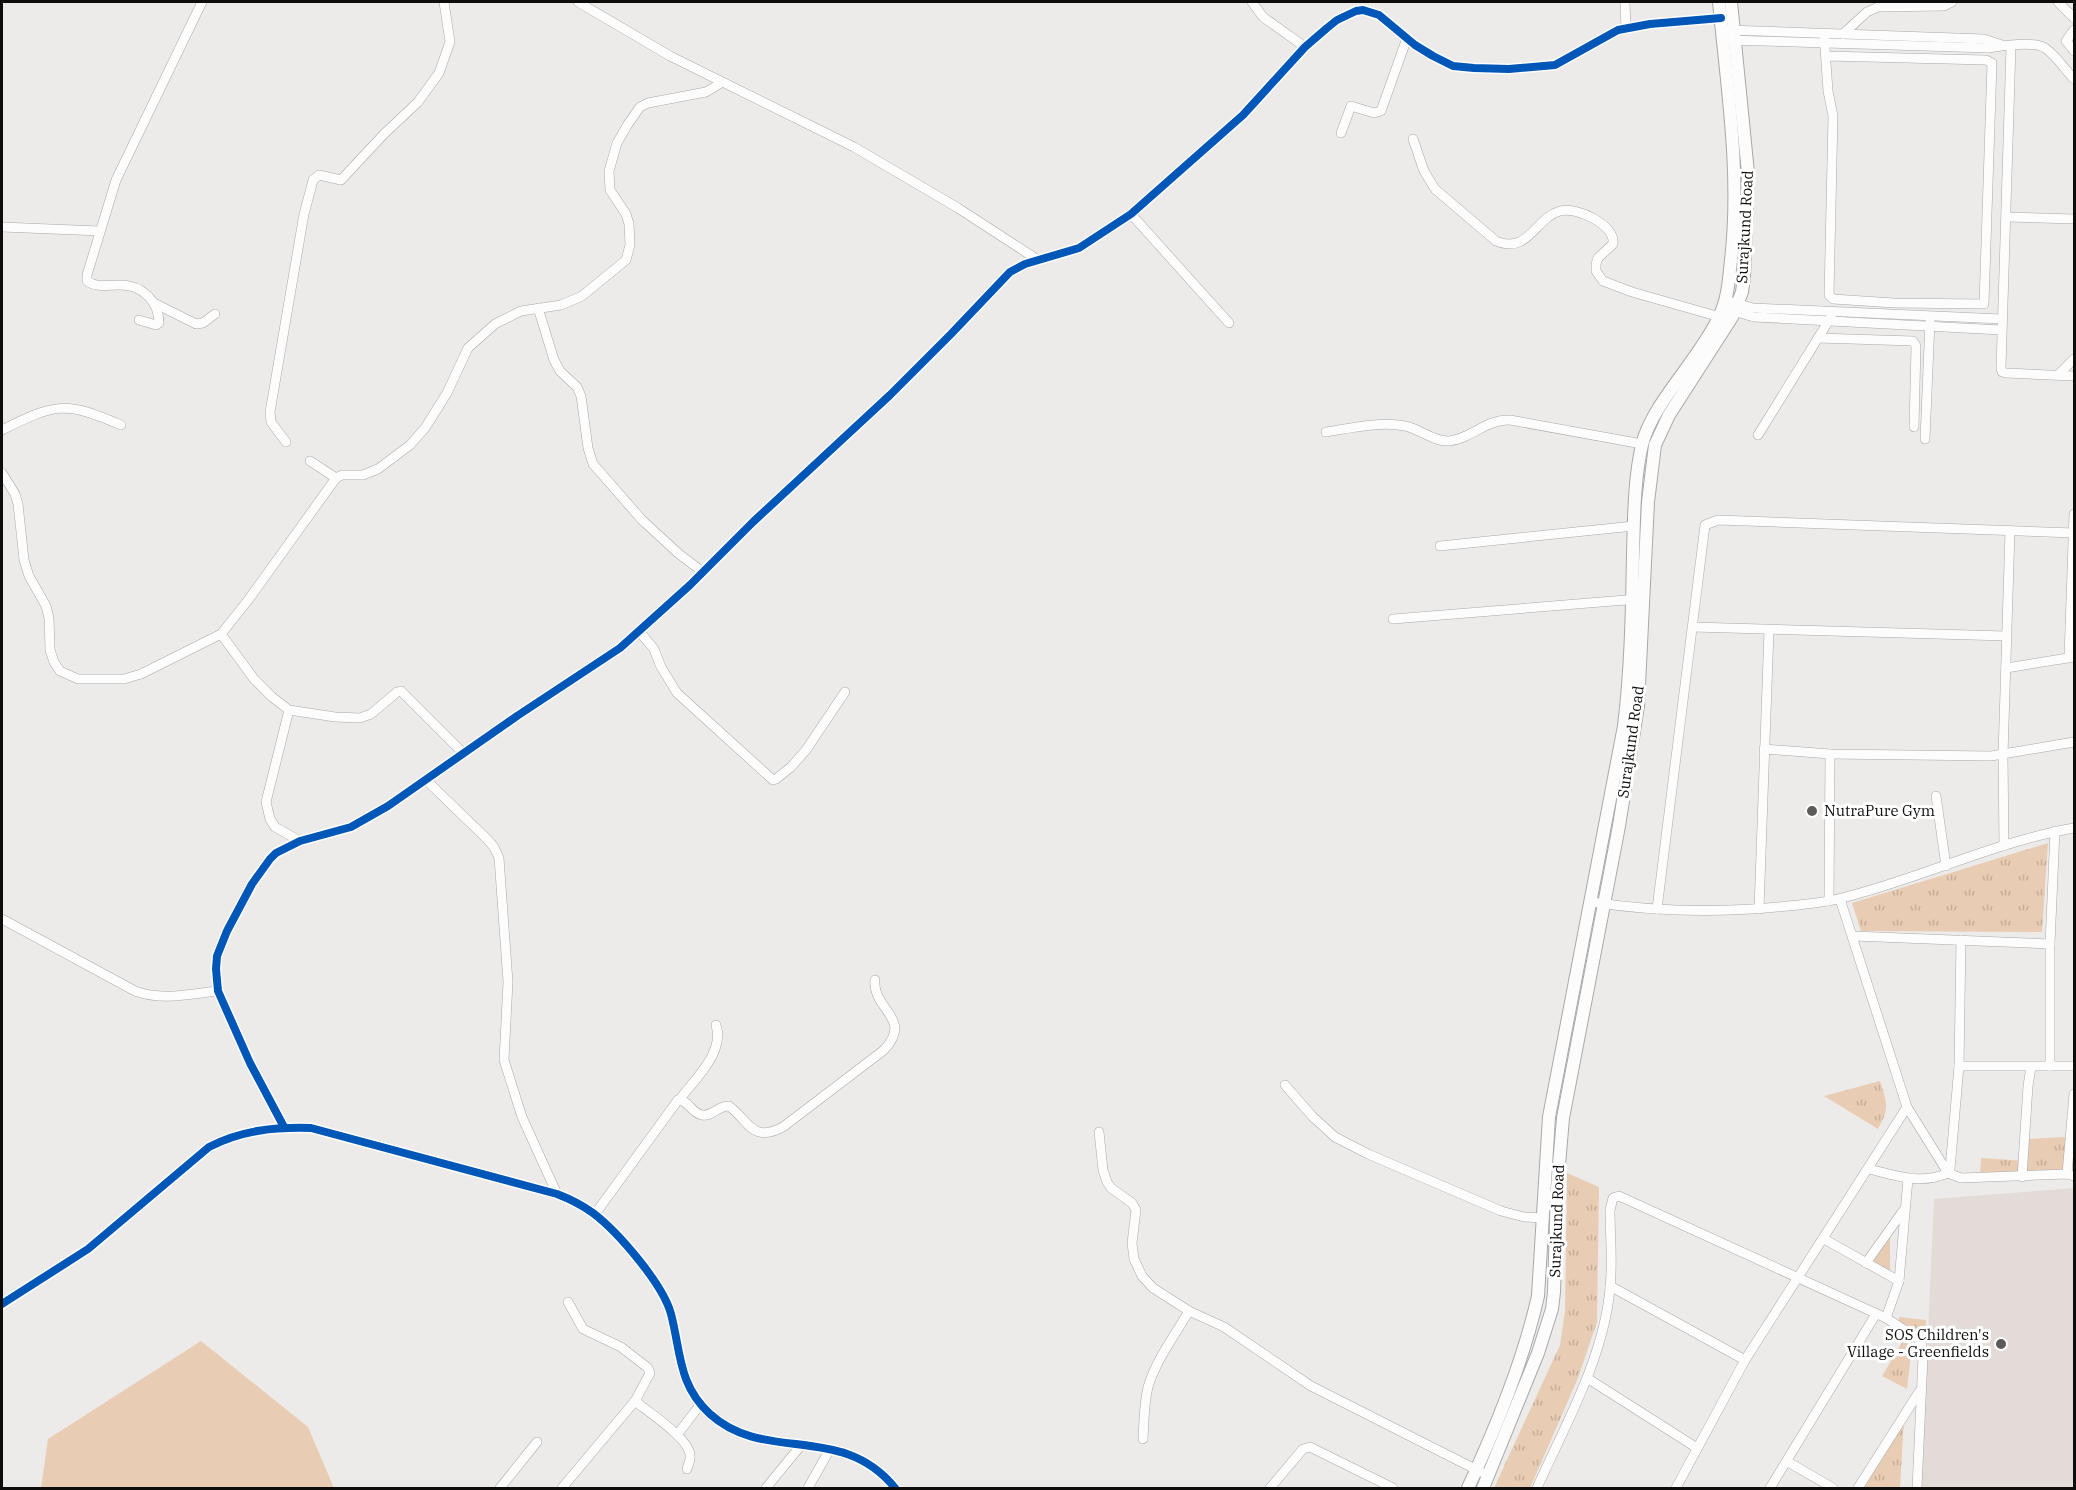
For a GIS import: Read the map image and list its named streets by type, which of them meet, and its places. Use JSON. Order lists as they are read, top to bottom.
{
  "streets": {
    "main road": ["Surajkund Road"]
  },
  "places": ["NutraPure Gym", "SOS Children's Village - Greenfields"]
}
